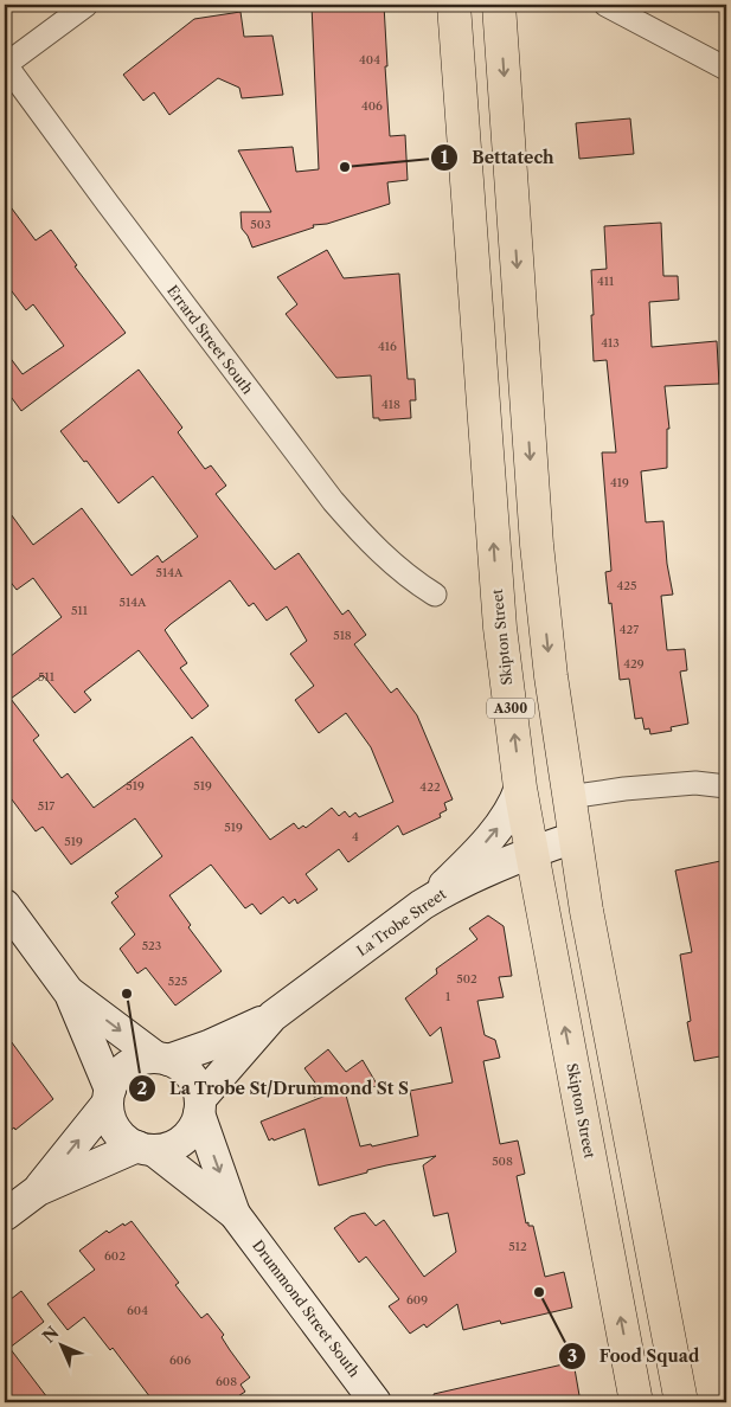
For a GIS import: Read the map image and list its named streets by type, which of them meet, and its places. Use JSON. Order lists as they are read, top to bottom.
{
  "streets": {
    "highway": ["Skipton Street", "A300"],
    "main road": ["La Trobe Street", "Drummond Street South"],
    "street": ["Errard Street South"]
  },
  "crossings": [
    ["Skipton Street", "La Trobe Street"],
    ["A300", "La Trobe Street"],
    ["La Trobe Street", "Drummond Street South"]
  ],
  "places": ["Bettatech", "La Trobe St/Drummond St S", "Food Squad"],
  "house_numbers": [
    "404",
    "406",
    "503",
    "411",
    "413",
    "416",
    "418",
    "419",
    "514A",
    "425",
    "514A",
    "511",
    "427",
    "518",
    "429",
    "511",
    "519",
    "519",
    "422",
    "517",
    "519",
    "4",
    "519",
    "523",
    "502",
    "525",
    "1",
    "508",
    "512",
    "602",
    "609",
    "604",
    "606",
    "608"
  ],
  "north": "top left"
}
